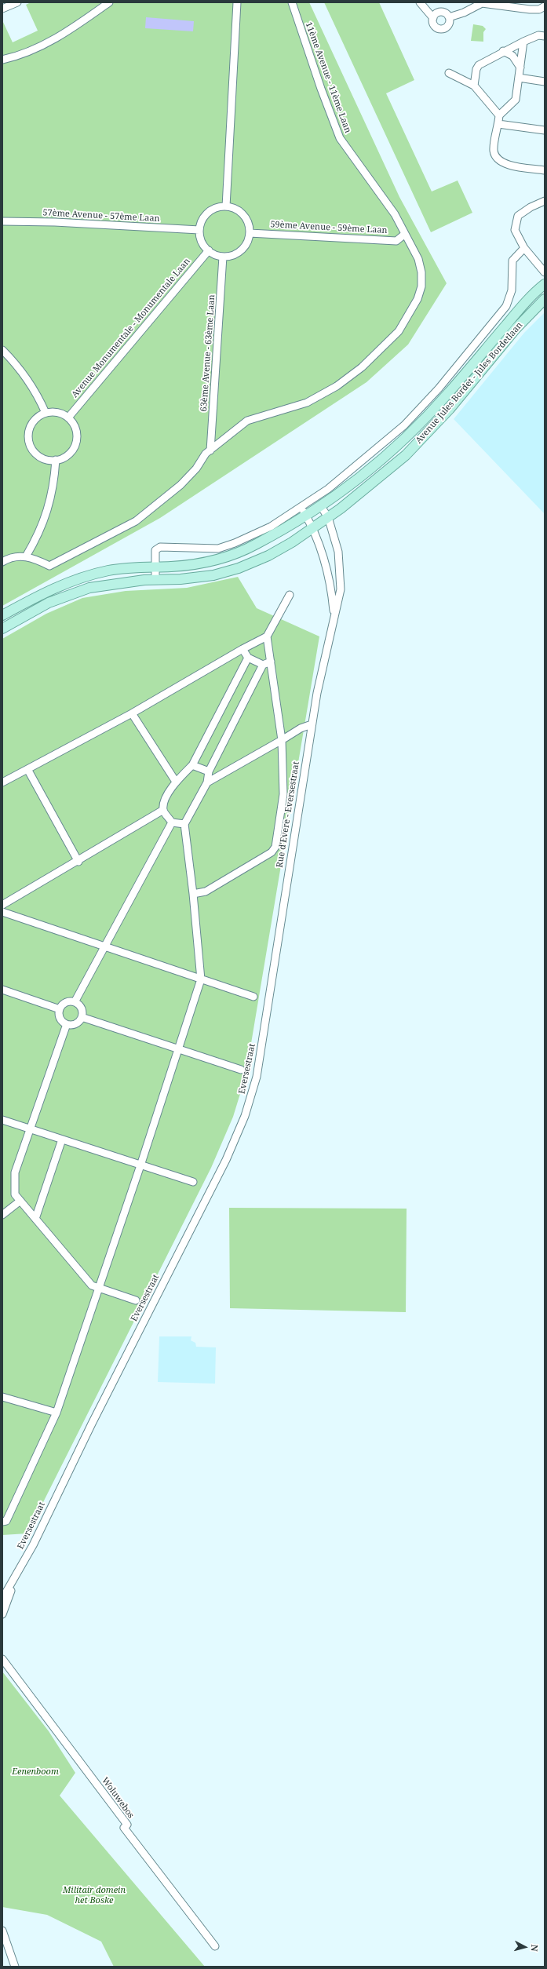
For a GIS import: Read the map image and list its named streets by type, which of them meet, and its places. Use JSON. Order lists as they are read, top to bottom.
{
  "streets": {
    "main road": ["Avenue Jules Bordet - Jules Bordetlaan"],
    "street": [
      "11ème Avenue - 11ème Laan",
      "57ème Avenue - 57ème Laan",
      "59ème Avenue - 59ème Laan",
      "Avenue Monumentale - Monumentale Laan",
      "63ème Avenue - 63ème Laan",
      "Rue d'Evere - Eversestraat",
      "Eversestraat",
      "Woluwebos"
    ]
  },
  "crossings": [
    ["11ème Avenue - 11ème Laan", "59ème Avenue - 59ème Laan"],
    ["11ème Avenue - 11ème Laan", "63ème Avenue - 63ème Laan"],
    ["57ème Avenue - 57ème Laan", "59ème Avenue - 59ème Laan"],
    ["57ème Avenue - 57ème Laan", "Avenue Monumentale - Monumentale Laan"],
    ["57ème Avenue - 57ème Laan", "63ème Avenue - 63ème Laan"],
    ["59ème Avenue - 59ème Laan", "Avenue Monumentale - Monumentale Laan"],
    ["59ème Avenue - 59ème Laan", "63ème Avenue - 63ème Laan"],
    ["Avenue Monumentale - Monumentale Laan", "63ème Avenue - 63ème Laan"],
    ["Avenue Jules Bordet - Jules Bordetlaan", "Rue d'Evere - Eversestraat"],
    ["Rue d'Evere - Eversestraat", "Eversestraat"]
  ],
  "parks": ["Eenenboom", "Militair domein het Boske"],
  "north": "right"
}
